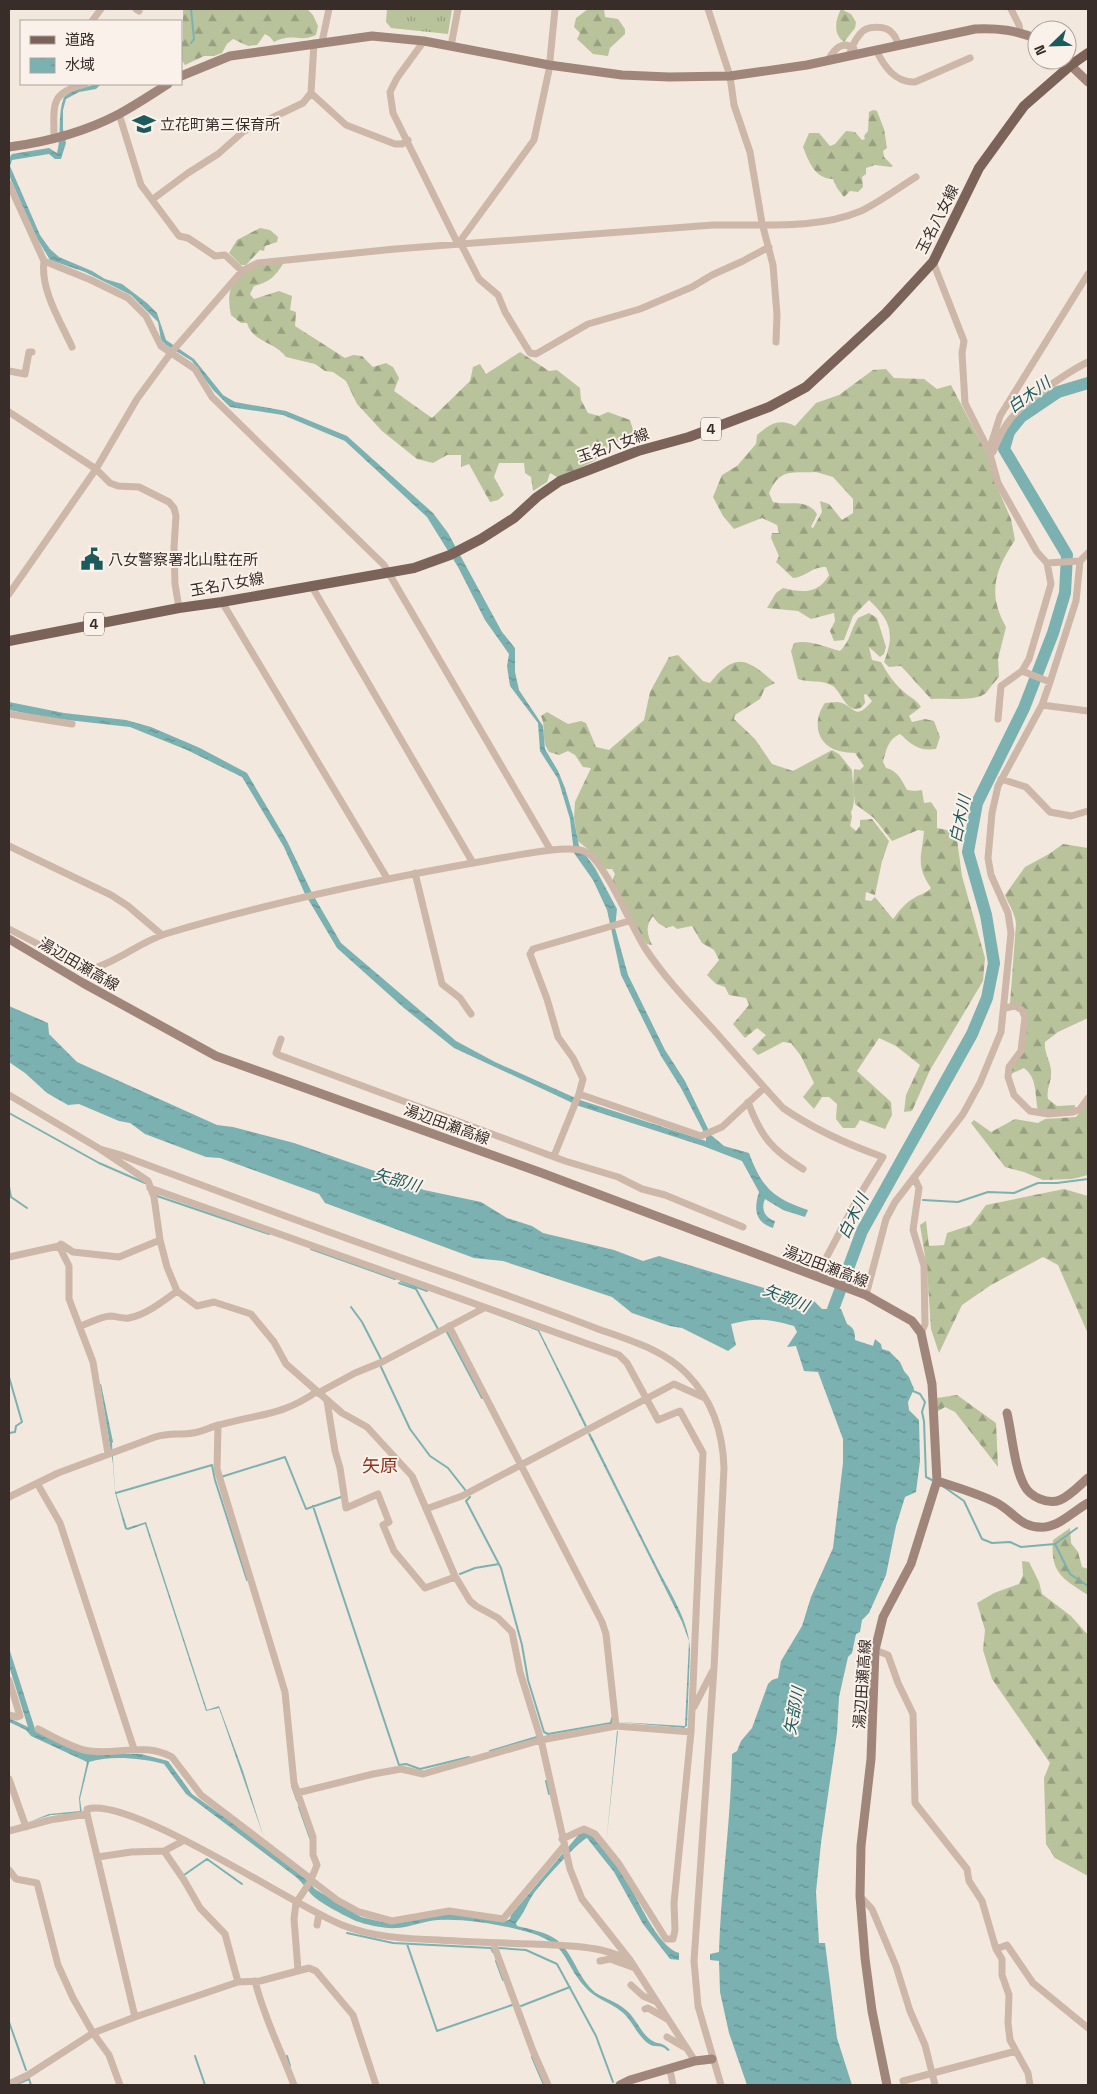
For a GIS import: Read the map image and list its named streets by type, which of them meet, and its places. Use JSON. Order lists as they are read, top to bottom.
{
  "streets": {
    "main road": ["玉名八女線", "4", "湯辺田瀬高線"]
  },
  "districts": ["矢原"],
  "water": ["白木川", "矢部川"],
  "places": {
    "school or university": ["立花町第三保育所"],
    "public building": ["八女警察署北山駐在所"]
  },
  "legend": ["道路", "水域"],
  "north": "bottom left"
}
